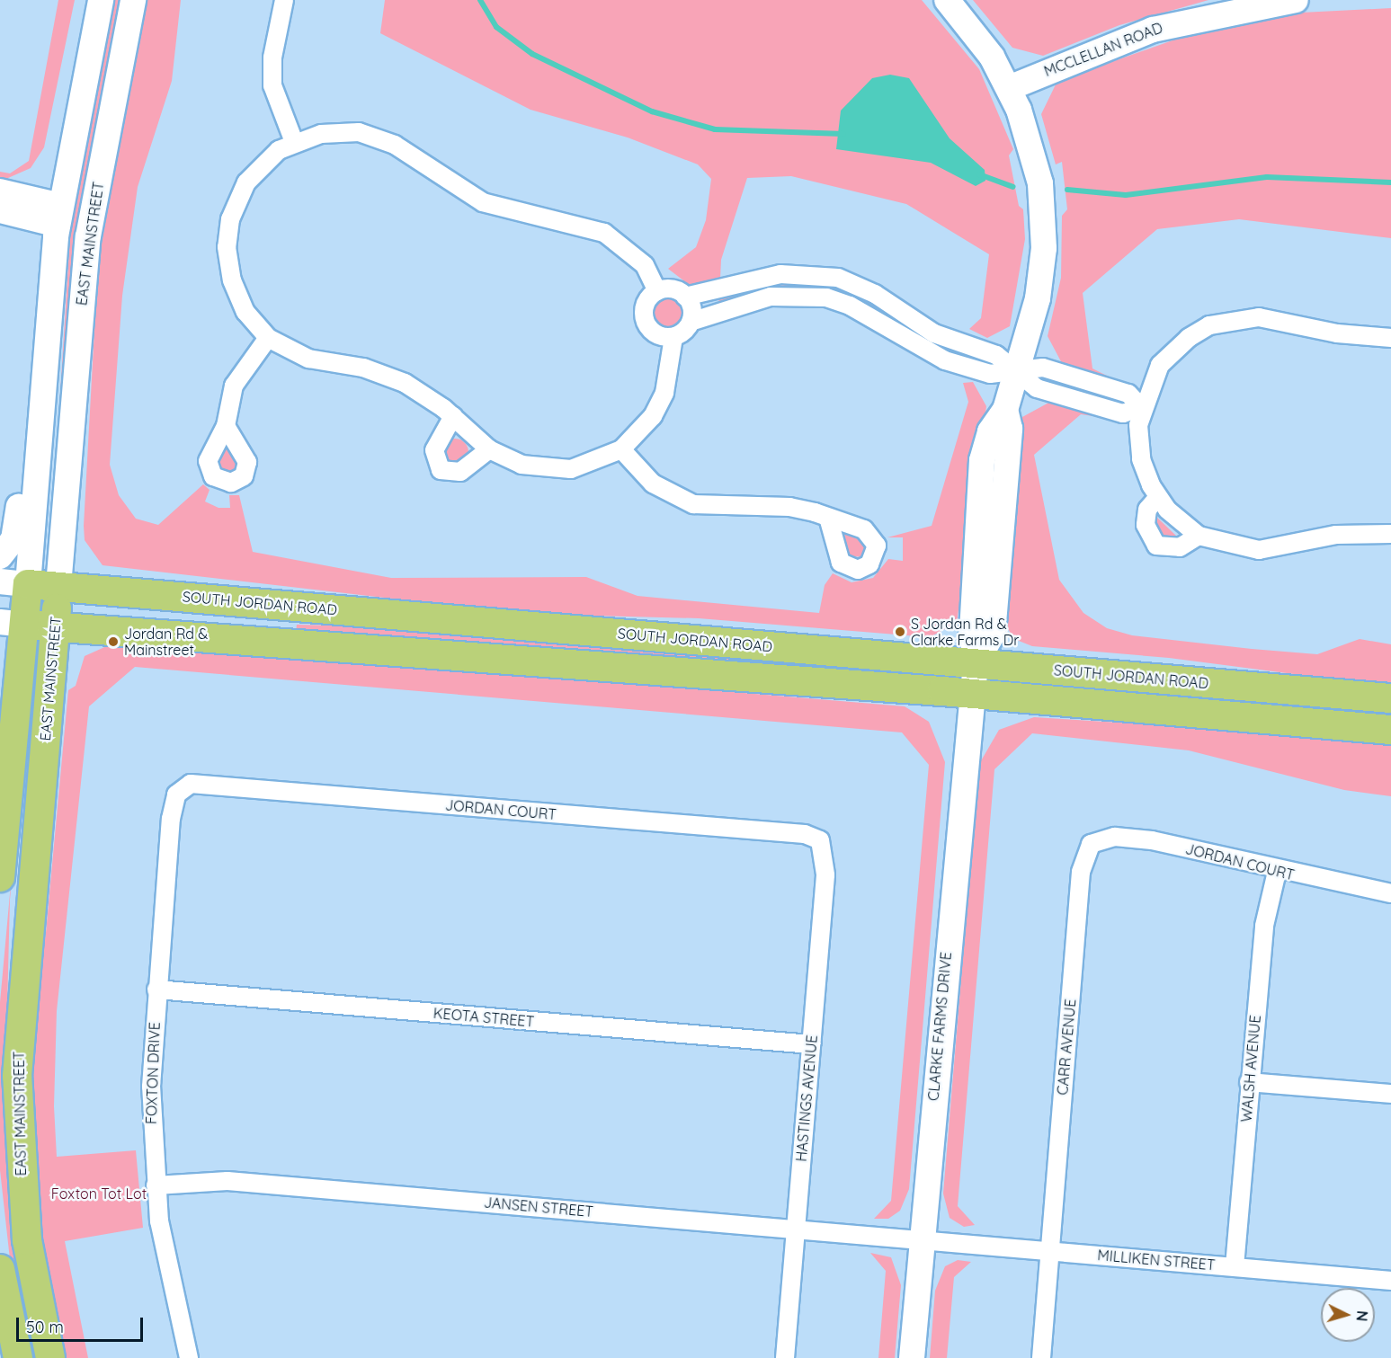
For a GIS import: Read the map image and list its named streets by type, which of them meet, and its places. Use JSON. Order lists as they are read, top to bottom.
{
  "streets": {
    "main road": ["EAST MAINSTREET", "SOUTH JORDAN ROAD"],
    "street": [
      "MCCLELLAN ROAD",
      "JORDAN COURT",
      "KEOTA STREET",
      "CLARKE FARMS DRIVE",
      "CARR AVENUE",
      "WALSH AVENUE",
      "FOXTON DRIVE",
      "HASTINGS AVENUE",
      "JANSEN STREET",
      "MILLIKEN STREET"
    ]
  },
  "crossings": [
    ["MCCLELLAN ROAD", "CLARKE FARMS DRIVE"],
    ["EAST MAINSTREET", "SOUTH JORDAN ROAD"],
    ["SOUTH JORDAN ROAD", "CLARKE FARMS DRIVE"],
    ["JORDAN COURT", "CARR AVENUE"],
    ["JORDAN COURT", "WALSH AVENUE"],
    ["JORDAN COURT", "FOXTON DRIVE"],
    ["JORDAN COURT", "HASTINGS AVENUE"],
    ["KEOTA STREET", "FOXTON DRIVE"],
    ["KEOTA STREET", "HASTINGS AVENUE"],
    ["CLARKE FARMS DRIVE", "JANSEN STREET"],
    ["CLARKE FARMS DRIVE", "MILLIKEN STREET"],
    ["CARR AVENUE", "MILLIKEN STREET"],
    ["WALSH AVENUE", "MILLIKEN STREET"],
    ["FOXTON DRIVE", "JANSEN STREET"],
    ["HASTINGS AVENUE", "JANSEN STREET"],
    ["JANSEN STREET", "MILLIKEN STREET"]
  ],
  "parks": ["Foxton Tot Lot"],
  "places": ["S Jordan Rd & Clarke Farms Dr", "Jordan Rd & Mainstreet"],
  "scale_bar": "50 m",
  "north": "right"
}
